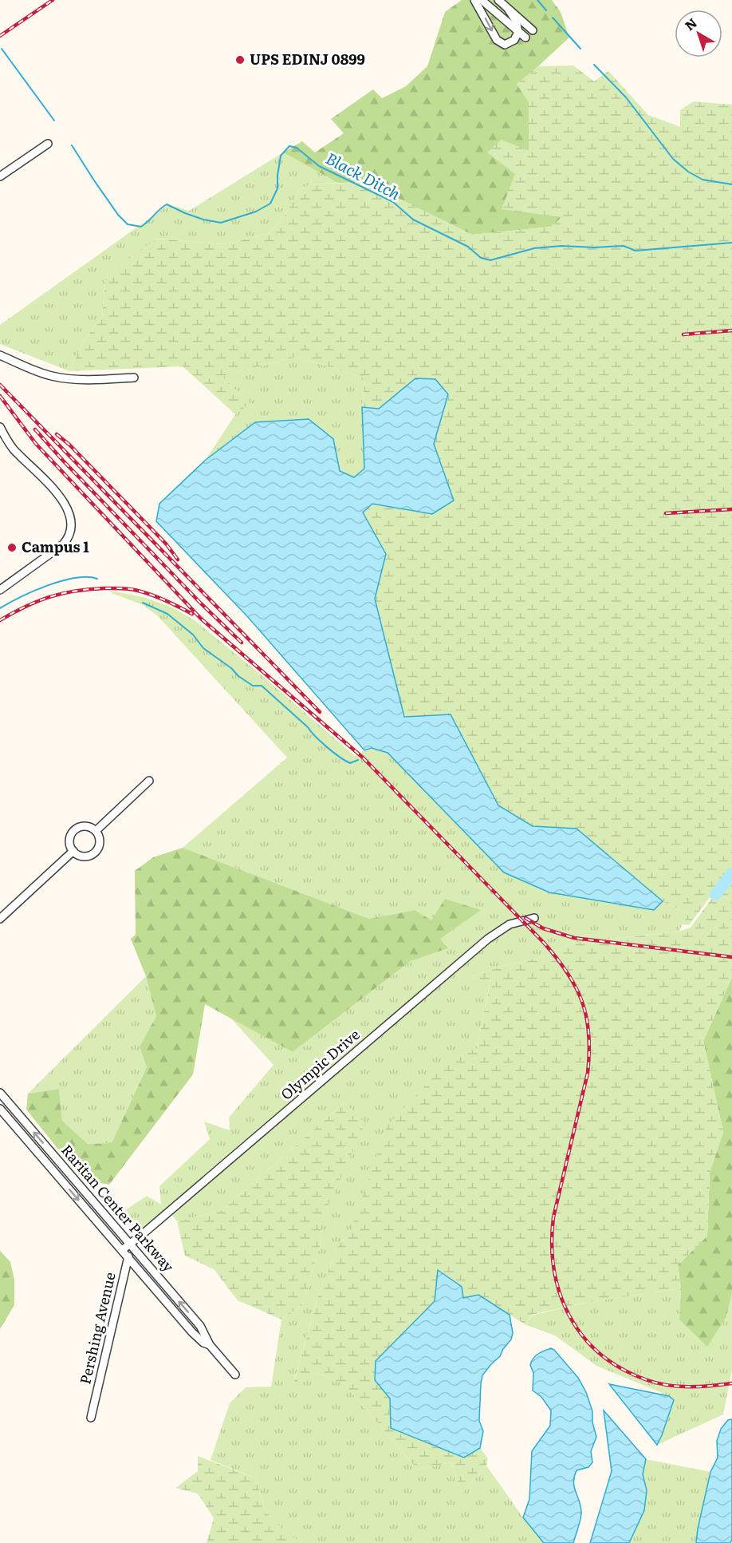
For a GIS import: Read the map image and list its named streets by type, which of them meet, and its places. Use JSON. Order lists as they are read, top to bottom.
{
  "streets": {
    "street": ["Olympic Drive", "Raritan Center Parkway", "Pershing Avenue"]
  },
  "crossings": [
    ["Olympic Drive", "Raritan Center Parkway"],
    ["Olympic Drive", "Pershing Avenue"],
    ["Raritan Center Parkway", "Pershing Avenue"]
  ],
  "water": ["Black Ditch"],
  "places": ["UPS EDINJ 0899", "Campus 1"],
  "north": "top left"
}
